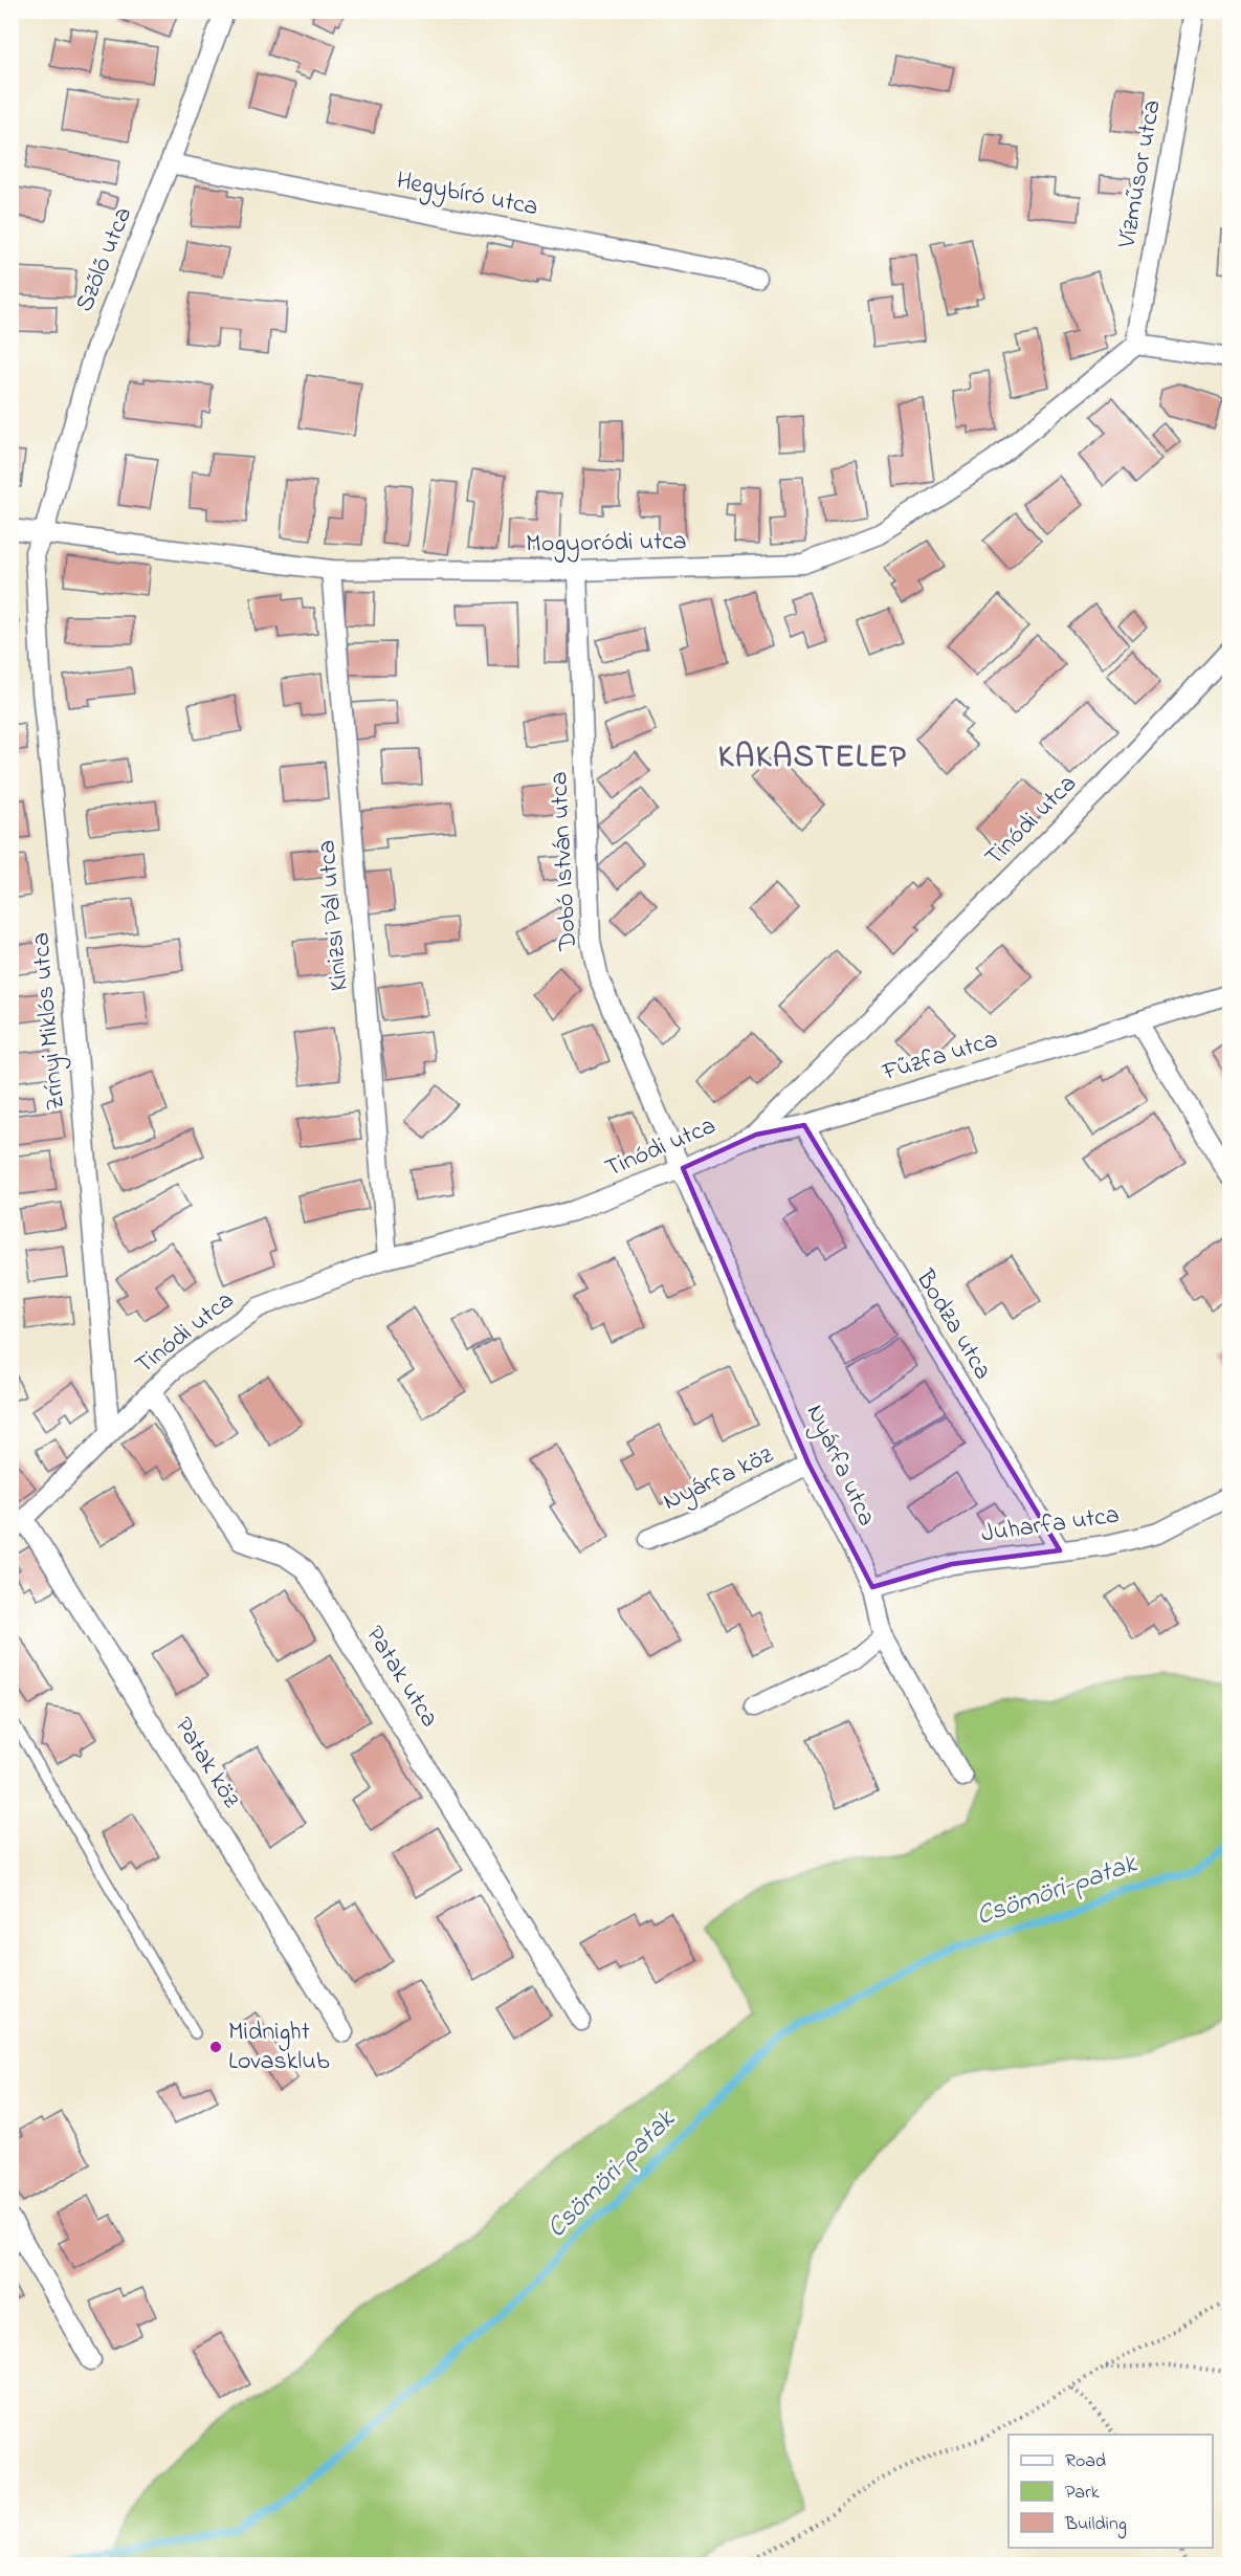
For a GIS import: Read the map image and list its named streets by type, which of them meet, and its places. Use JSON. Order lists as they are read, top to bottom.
{
  "streets": {
    "street": [
      "Vízműsor utca",
      "Hegybíró utca",
      "Szőlő utca",
      "Mogyoródi utca",
      "Tinódi utca",
      "Dobó István utca",
      "Kinizsi Pál utca",
      "Zrínyi Miklós utca",
      "Fűzfa utca",
      "Bodza utca",
      "Nyárfa utca",
      "Nyárfa köz",
      "Juharfa utca",
      "Patak utca",
      "Patak köz"
    ]
  },
  "crossings": [
    ["Vízműsor utca", "Mogyoródi utca"],
    ["Hegybíró utca", "Szőlő utca"],
    ["Szőlő utca", "Mogyoródi utca"],
    ["Szőlő utca", "Zrínyi Miklós utca"],
    ["Mogyoródi utca", "Dobó István utca"],
    ["Mogyoródi utca", "Kinizsi Pál utca"],
    ["Mogyoródi utca", "Zrínyi Miklós utca"],
    ["Tinódi utca", "Dobó István utca"],
    ["Tinódi utca", "Kinizsi Pál utca"],
    ["Tinódi utca", "Zrínyi Miklós utca"],
    ["Tinódi utca", "Fűzfa utca"],
    ["Tinódi utca", "Nyárfa utca"],
    ["Tinódi utca", "Patak utca"],
    ["Tinódi utca", "Patak köz"],
    ["Dobó István utca", "Nyárfa utca"],
    ["Fűzfa utca", "Bodza utca"],
    ["Bodza utca", "Juharfa utca"],
    ["Nyárfa utca", "Nyárfa köz"],
    ["Nyárfa utca", "Juharfa utca"]
  ],
  "districts": ["KAKASTELEP"],
  "water": ["Csömöri-patak"],
  "places": ["Midnight Lovasklub"],
  "legend": ["Road", "Park", "Building"]
}
